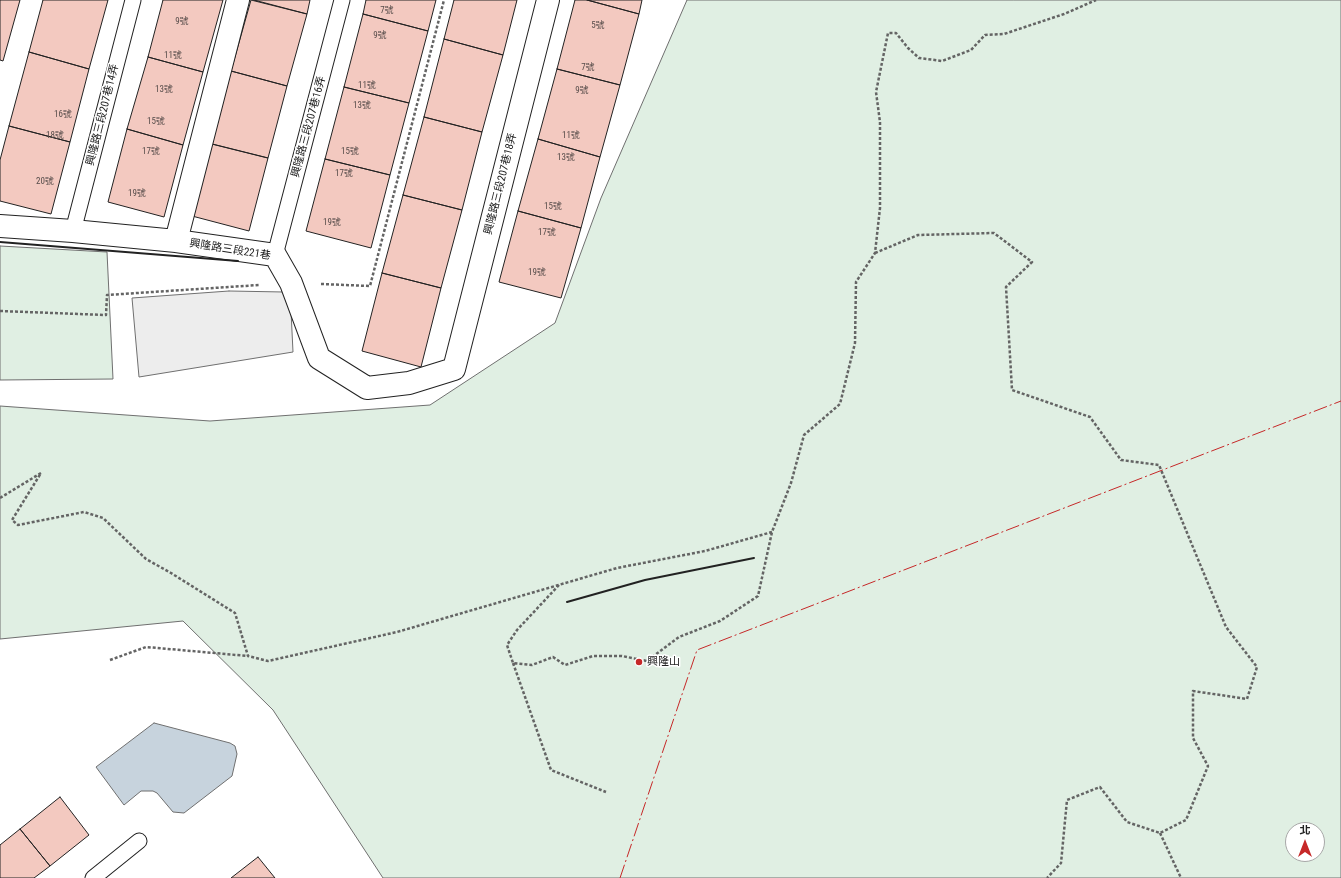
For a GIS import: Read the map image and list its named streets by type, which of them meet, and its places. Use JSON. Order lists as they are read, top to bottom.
{
  "streets": {
    "street": ["興隆路三段207巷18弄", "興隆路三段221巷"],
    "lane": ["興隆路三段207巷14弄", "興隆路三段207巷16弄"]
  },
  "crossings": [
    ["興隆路三段207巷14弄", "興隆路三段221巷"],
    ["興隆路三段207巷16弄", "興隆路三段221巷"],
    ["興隆路三段207巷18弄", "興隆路三段221巷"]
  ],
  "places": ["興隆山"],
  "house_numbers": [
    "7號",
    "9號",
    "5號",
    "9號",
    "11號",
    "7號",
    "11號",
    "13號",
    "9號",
    "13號",
    "16號",
    "15號",
    "18號",
    "11號",
    "17號",
    "15號",
    "13號",
    "17號",
    "20號",
    "19號",
    "15號",
    "19號",
    "17號",
    "19號"
  ],
  "north": "top"
}
